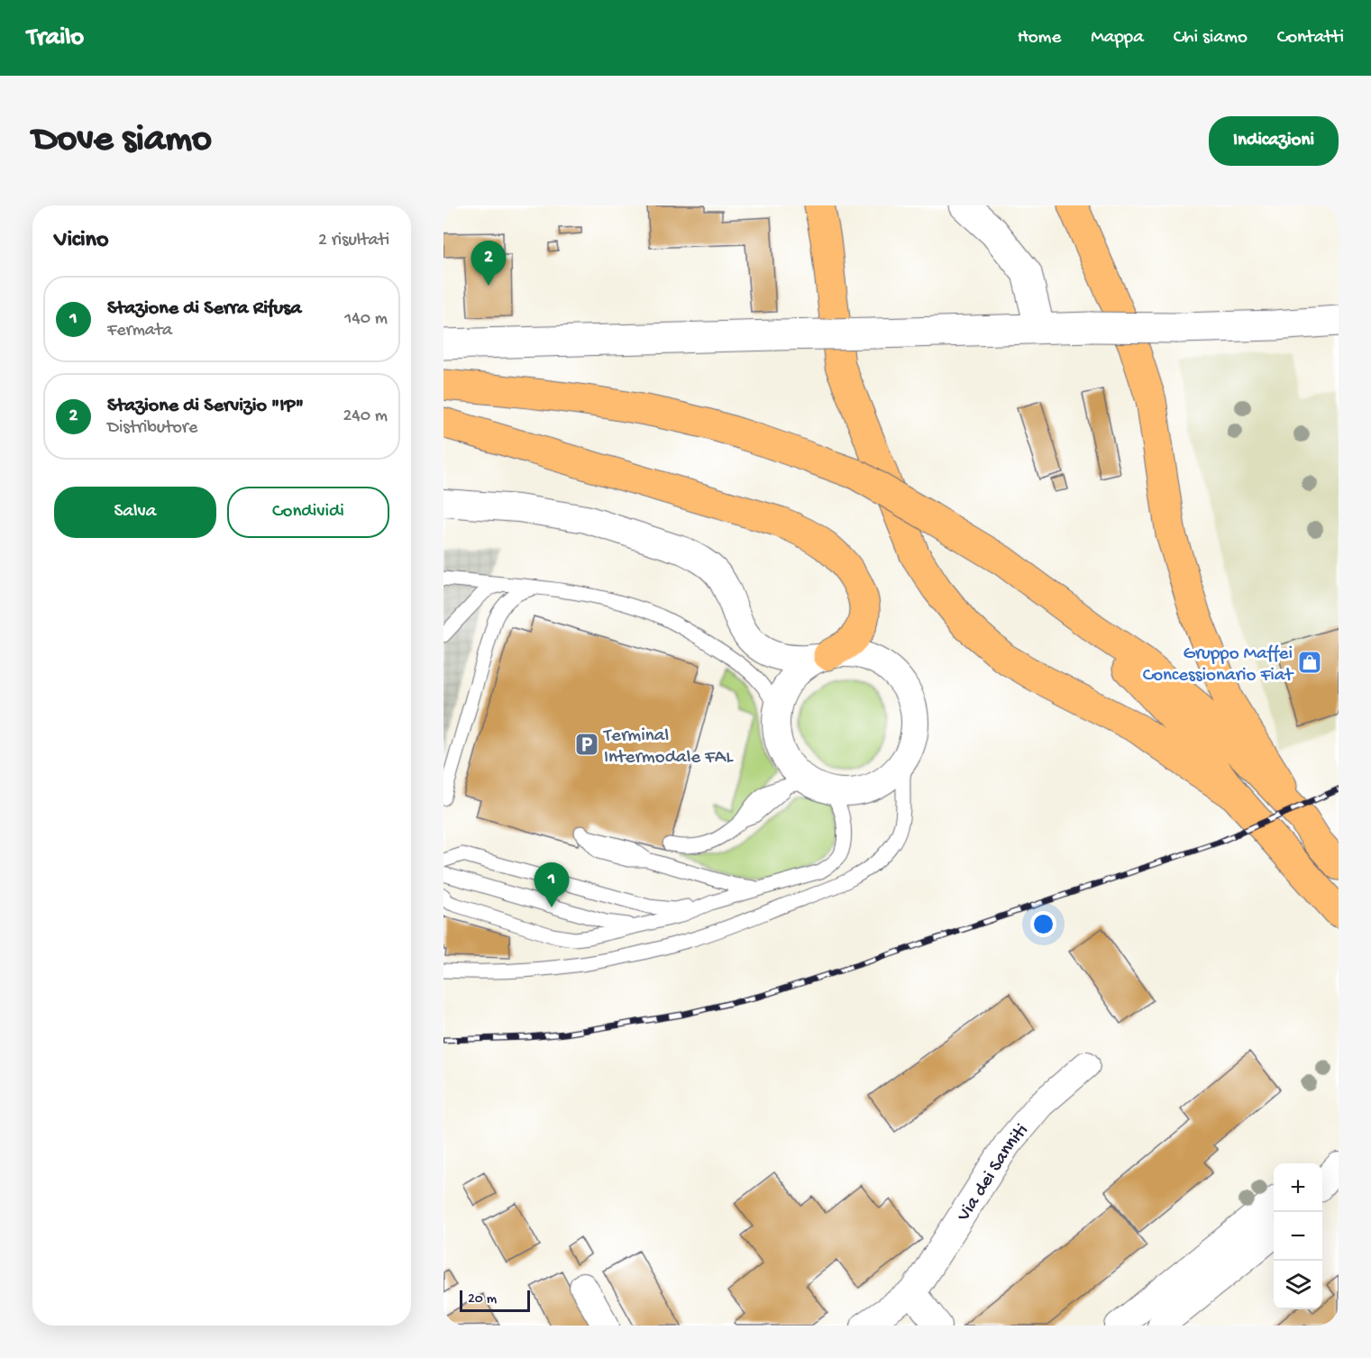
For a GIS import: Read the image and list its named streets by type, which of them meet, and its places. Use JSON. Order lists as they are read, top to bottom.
{
  "streets": {
    "street": ["Via dei Sanniti"]
  },
  "places": {
    "shop": ["Gruppo Maffei Concessionario Fiat"],
    "parking": ["Terminal Intermodale FAL"]
  },
  "scale_bar": "20 m",
  "page": {
    "header": "Trailo",
    "nav": [
      "Home",
      "Mappa",
      "Chi siamo",
      "Contatti"
    ],
    "buttons": [
      "Indicazioni",
      ["Salva", "Condividi"]
    ],
    "title": "Dove siamo",
    "heading": ["Vicino", "2 risultati"],
    "pins": ["2", "1"],
    "list": [
      {
        "mark": "1",
        "name": "Stazione di Serra Rifusa",
        "note": "Fermata",
        "value": "140 m"
      },
      {
        "mark": "2",
        "name": "Stazione di Servizio \"IP\"",
        "note": "Distributore",
        "value": "240 m"
      }
    ],
    "map_buttons": ["+", "−"],
    "scale": "20 m"
  }
}
